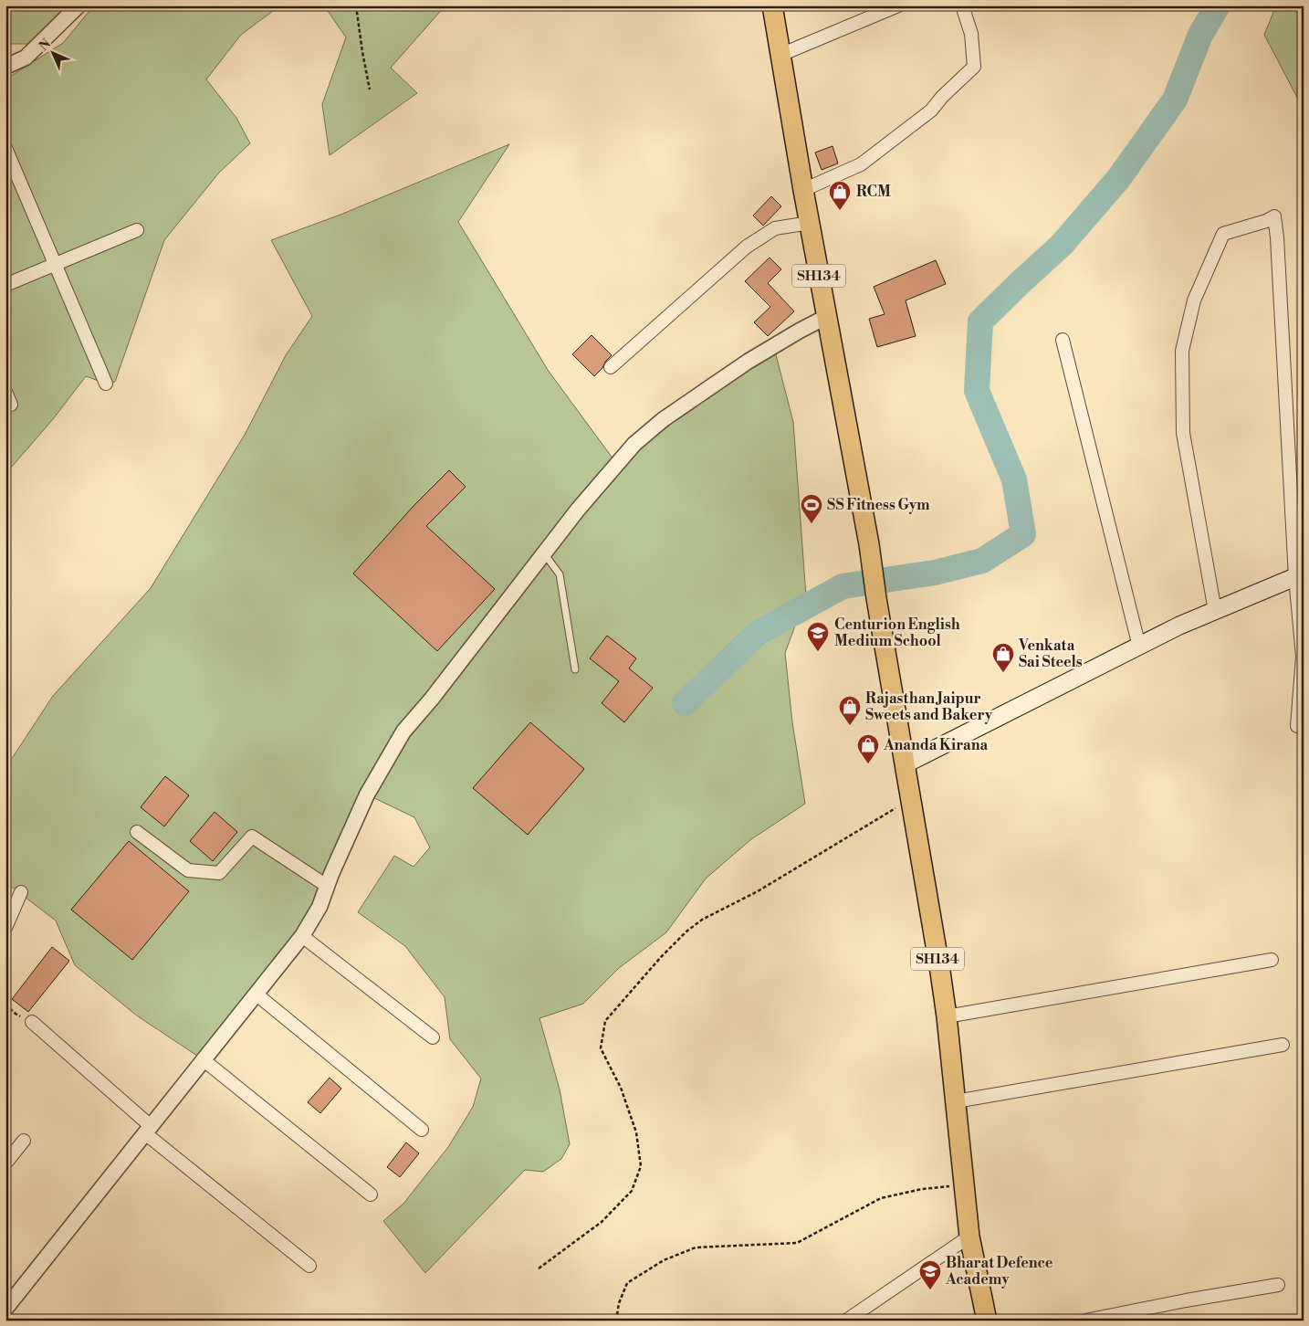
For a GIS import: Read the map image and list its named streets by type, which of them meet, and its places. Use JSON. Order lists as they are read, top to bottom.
{
  "streets": {
    "main road": ["SH134"]
  },
  "places": {
    "shop": [
      "RCM",
      "Venkata Sai Steels",
      "Rajasthan Jaipur Sweets and Bakery",
      "Ananda Kirana"
    ],
    "sports": ["SS Fitness Gym"],
    "school or university": ["Centurion English Medium School", "Bharat Defence Academy"]
  },
  "north": "top left"
}
